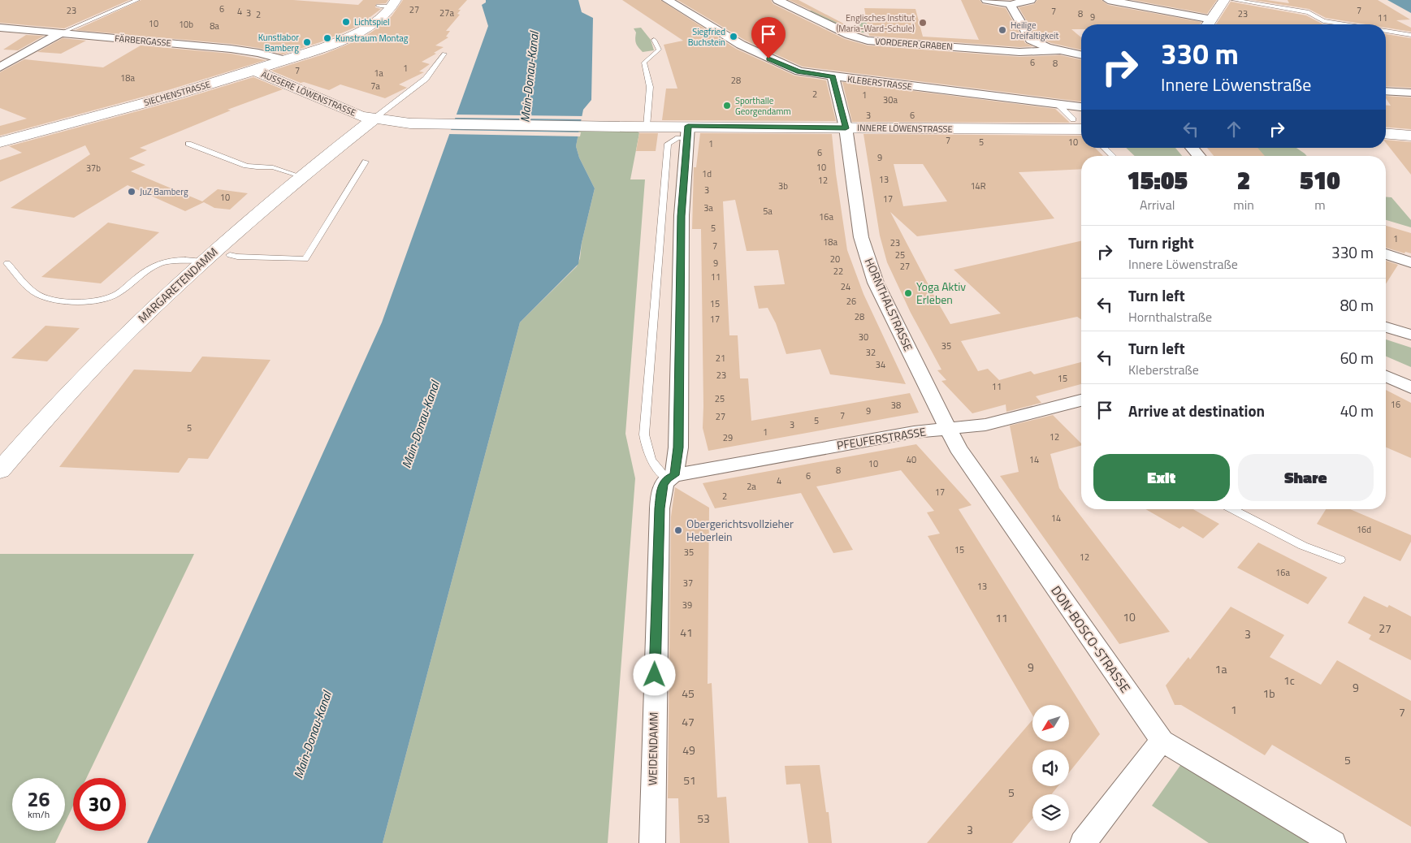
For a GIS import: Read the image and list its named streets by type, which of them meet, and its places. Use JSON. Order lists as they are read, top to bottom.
{
  "streets": {
    "street": [
      "FÄRBERGASSE",
      "VORDERER GRABEN",
      "KLEBERSTRASSE",
      "SIECHENSTRASSE",
      "ÄUSSERE LÖWENSTRASSE",
      "INNERE LÖWENSTRASSE",
      "MARGARETENDAMM",
      "HORNTHALSTRASSE",
      "PFEUFERSTRASSE",
      "DON-BOSCO-STRASSE",
      "WEIDENDAMM"
    ]
  },
  "crossings": [
    ["FÄRBERGASSE", "SIECHENSTRASSE"],
    ["KLEBERSTRASSE", "HORNTHALSTRASSE"],
    ["SIECHENSTRASSE", "ÄUSSERE LÖWENSTRASSE"],
    ["ÄUSSERE LÖWENSTRASSE", "INNERE LÖWENSTRASSE"],
    ["ÄUSSERE LÖWENSTRASSE", "MARGARETENDAMM"],
    ["INNERE LÖWENSTRASSE", "HORNTHALSTRASSE"],
    ["INNERE LÖWENSTRASSE", "WEIDENDAMM"],
    ["HORNTHALSTRASSE", "PFEUFERSTRASSE"],
    ["HORNTHALSTRASSE", "DON-BOSCO-STRASSE"],
    ["PFEUFERSTRASSE", "DON-BOSCO-STRASSE"],
    ["PFEUFERSTRASSE", "WEIDENDAMM"]
  ],
  "water": ["Main-Donau-Kanal"],
  "places": [
    "Lichtspiel",
    "Englisches Institut (Maria-Ward-Schule)",
    "Heilige Dreifaltigkeit",
    "Siegfried Buchstein",
    "Kunstraum Montag",
    "Kunstlabor Bamberg",
    "Sporthalle Georgendamm",
    "JuZ Bamberg",
    "Yoga Aktiv Erleben",
    "Obergerichtsvollzieher Heberlein"
  ],
  "house_numbers": [
    "6",
    "27",
    "23",
    "7",
    "4",
    "7",
    "3",
    "27a",
    "8",
    "23",
    "2",
    "9",
    "11",
    "10",
    "10b",
    "8a",
    "6",
    "8",
    "1",
    "7",
    "1a",
    "18a",
    "28",
    "7a",
    "2",
    "1",
    "30a",
    "3",
    "6",
    "7",
    "5",
    "10",
    "1",
    "6",
    "9",
    "10",
    "37b",
    "1d",
    "13",
    "12",
    "3b",
    "14R",
    "3",
    "10",
    "17",
    "3a",
    "5a",
    "16a",
    "5",
    "1",
    "18a",
    "23",
    "7",
    "25",
    "20",
    "9",
    "27",
    "22",
    "11",
    "24",
    "26",
    "15",
    "28",
    "17",
    "30",
    "35",
    "32",
    "21",
    "34",
    "23",
    "15",
    "11",
    "25",
    "16",
    "38",
    "9",
    "7",
    "27",
    "5",
    "3",
    "5",
    "1",
    "12",
    "29",
    "40",
    "14",
    "10",
    "8",
    "6",
    "4",
    "2a",
    "17",
    "2",
    "14",
    "16d",
    "15",
    "35",
    "12",
    "16a",
    "37",
    "13",
    "39",
    "10",
    "11",
    "27",
    "41",
    "3",
    "9",
    "1a",
    "1c",
    "9",
    "45",
    "1b",
    "1",
    "7",
    "47",
    "49",
    "5",
    "51",
    "5",
    "53",
    "3"
  ],
  "north": "bottom left",
  "page": {
    "turn": ["330 m", "Innere Löwenstraße"],
    "eta": [
      "15:05",
      "Arrival",
      "2",
      "min",
      "510",
      "m"
    ],
    "list": [
      {
        "name": "Turn right",
        "note": "Innere Löwenstraße",
        "value": "330 m"
      },
      {
        "name": "Turn left",
        "note": "Hornthalstraße",
        "value": "80 m"
      },
      {
        "name": "Turn left",
        "note": "Kleberstraße",
        "value": "60 m"
      },
      {
        "name": "Arrive at destination",
        "value": "40 m"
      }
    ],
    "buttons": ["Exit", "Share"],
    "speed": "26 km/h",
    "limit": "30"
  }
}
